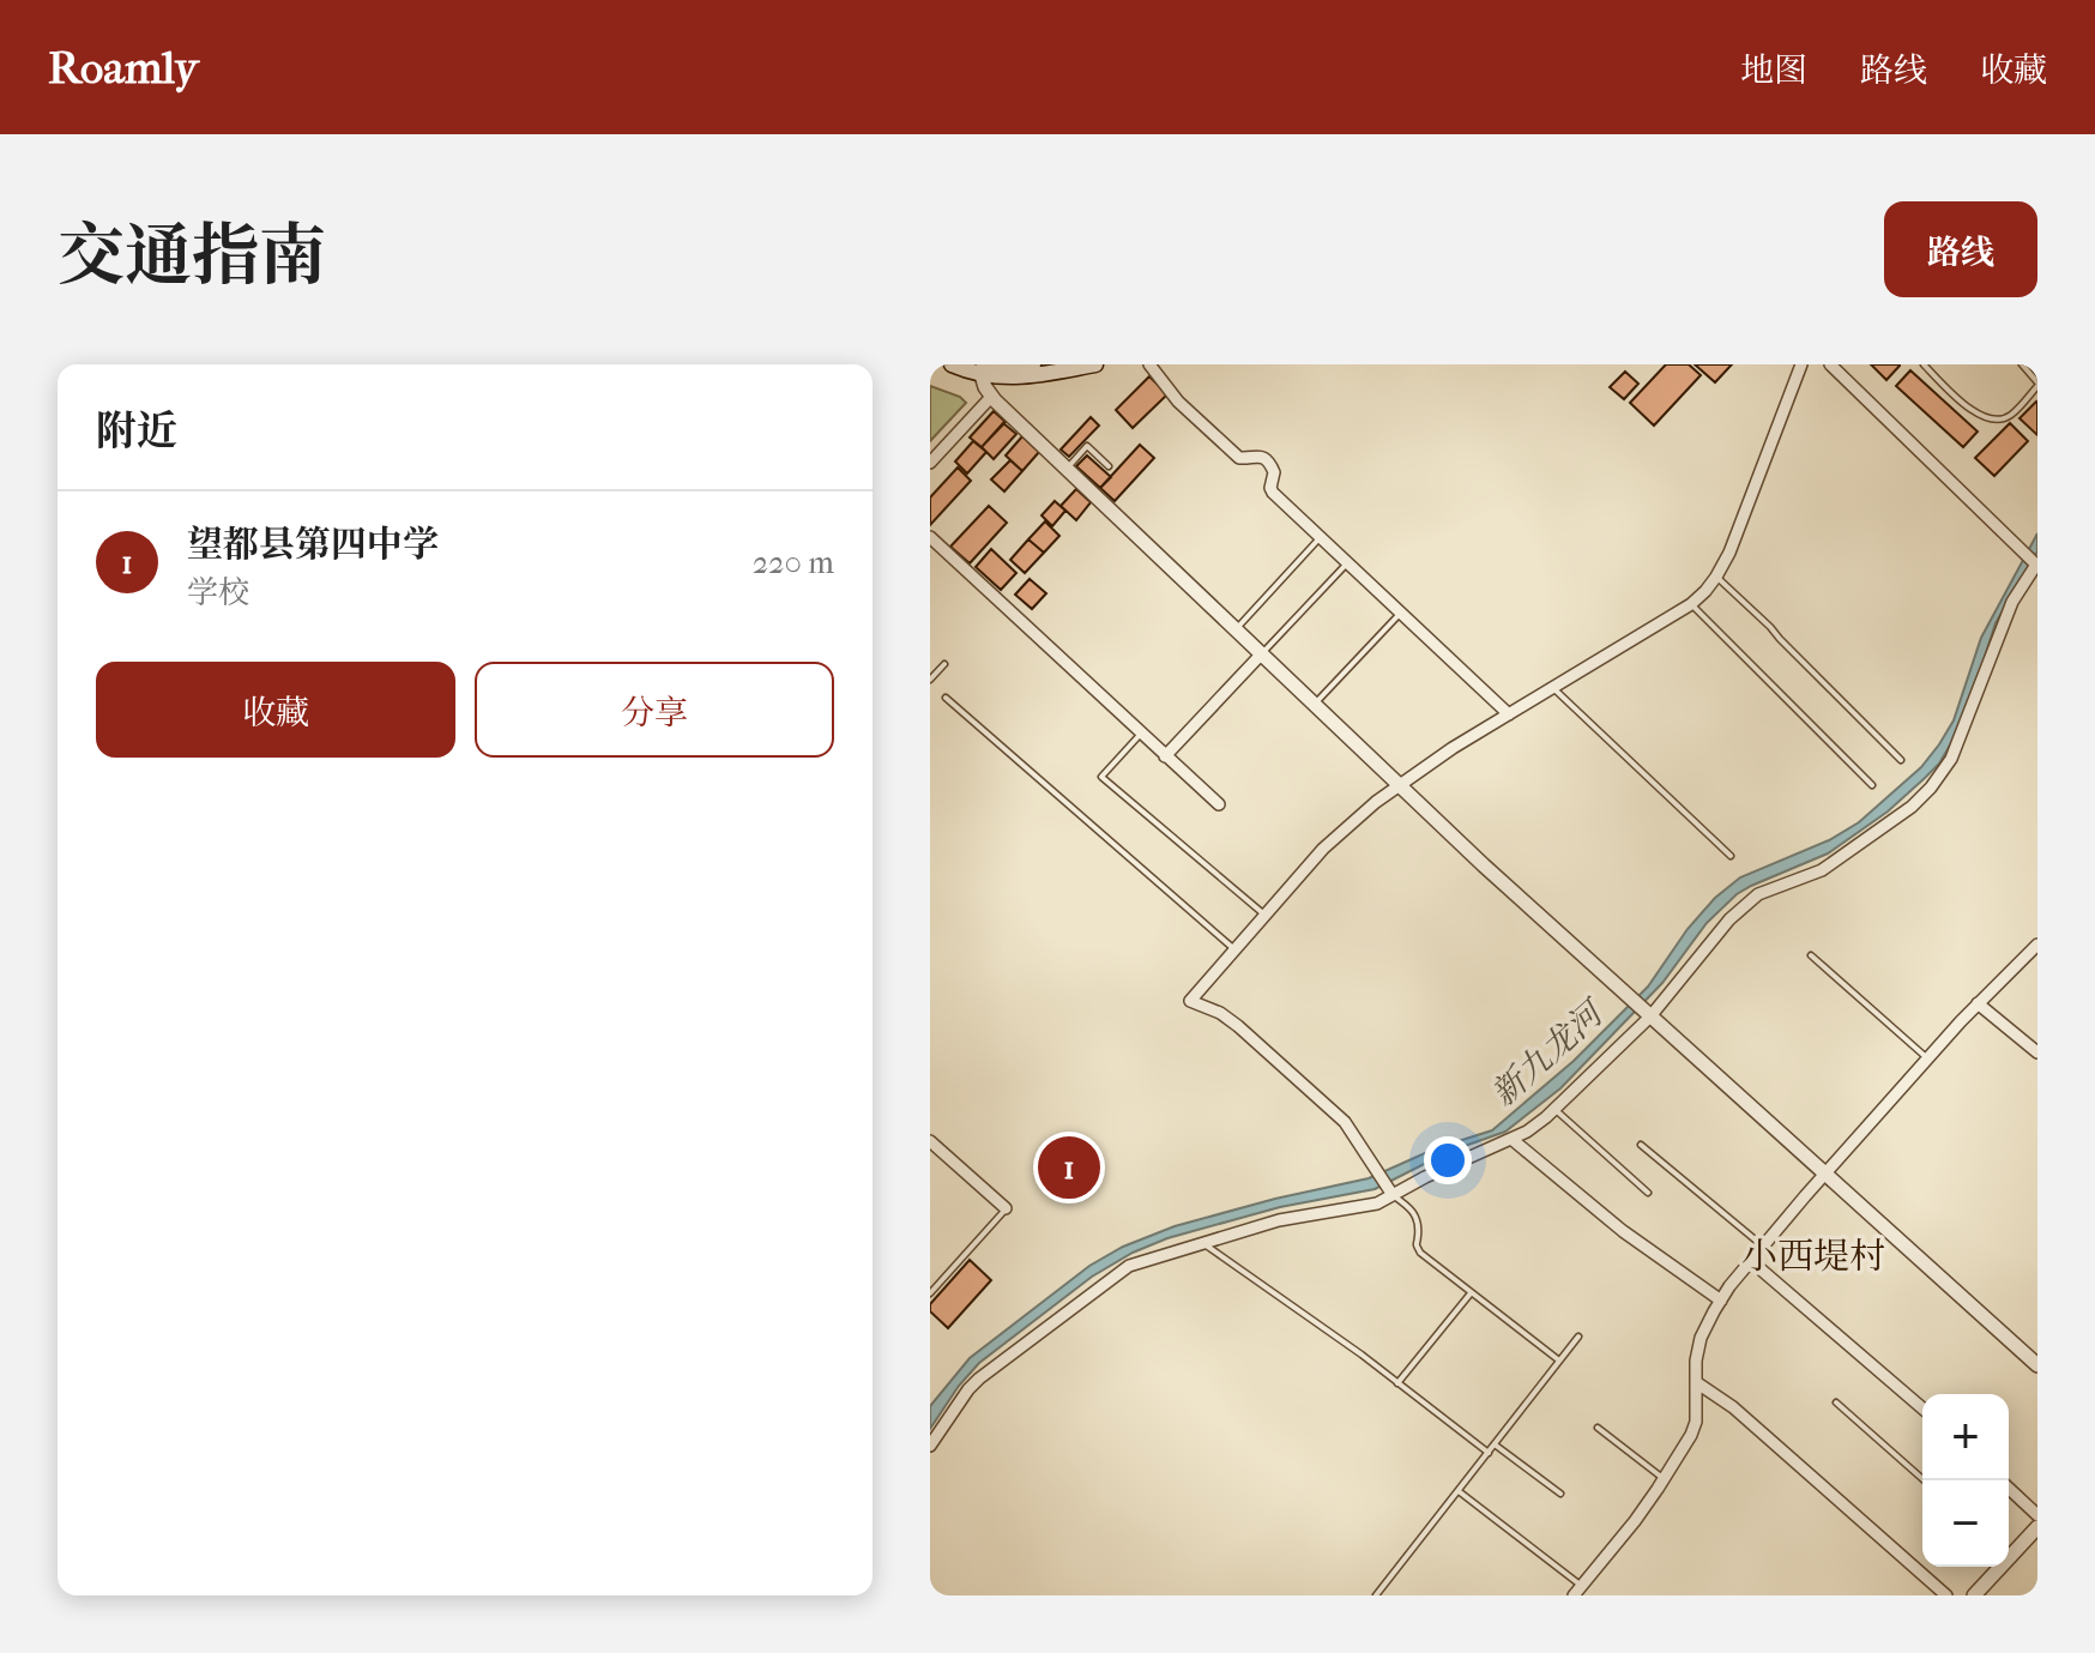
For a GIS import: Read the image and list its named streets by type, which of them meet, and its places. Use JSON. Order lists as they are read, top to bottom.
{
  "districts": ["小西堤村"],
  "water": ["新九龙河"],
  "page": {
    "header": "Roamly",
    "nav": ["地图", "路线", "收藏"],
    "title": "交通指南",
    "buttons": [
      "路线",
      ["收藏", "分享"]
    ],
    "heading": "附近",
    "list": [
      {
        "mark": "1",
        "name": "望都县第四中学",
        "note": "学校",
        "value": "220 m"
      }
    ],
    "pins": "1",
    "map_buttons": ["+", "−"]
  }
}
